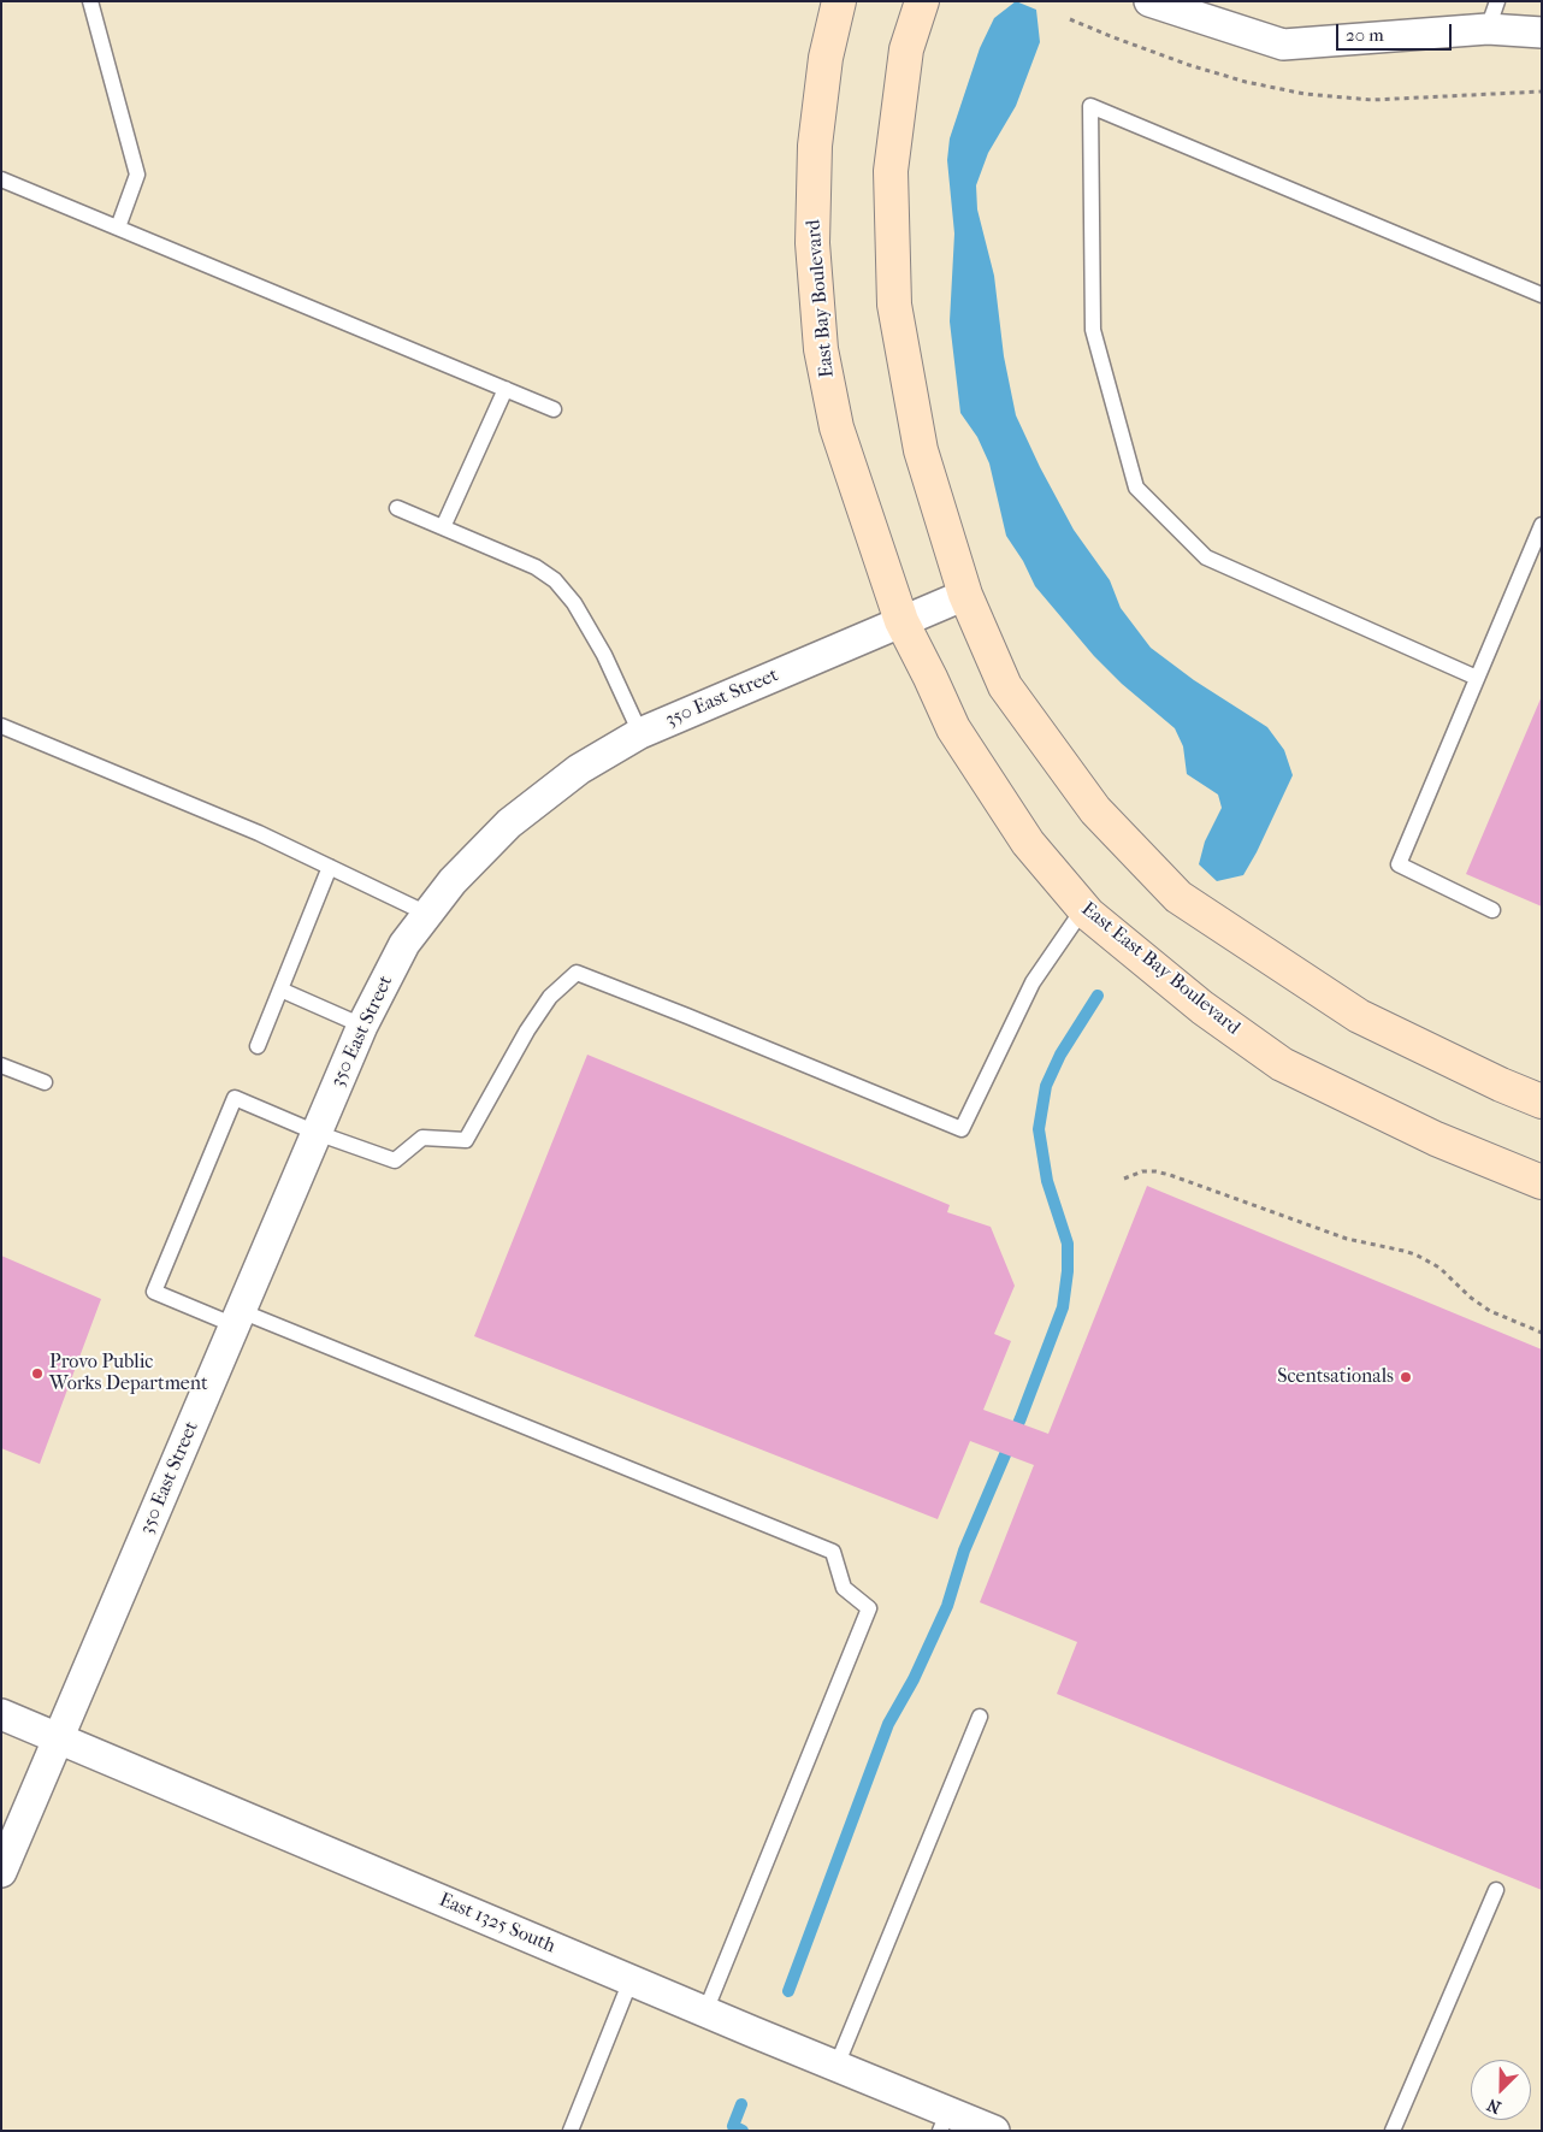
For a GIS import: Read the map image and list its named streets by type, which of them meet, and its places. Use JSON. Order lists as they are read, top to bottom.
{
  "streets": {
    "street": [
      "East Bay Boulevard",
      "350 East Street",
      "East East Bay Boulevard",
      "East 1325 South"
    ]
  },
  "crossings": [
    ["East Bay Boulevard", "350 East Street"],
    ["East Bay Boulevard", "East East Bay Boulevard"],
    ["350 East Street", "East East Bay Boulevard"],
    ["350 East Street", "East 1325 South"]
  ],
  "places": ["Provo Public Works Department", "Scentsationals"],
  "scale_bar": "20 m",
  "north": "bottom left"
}
